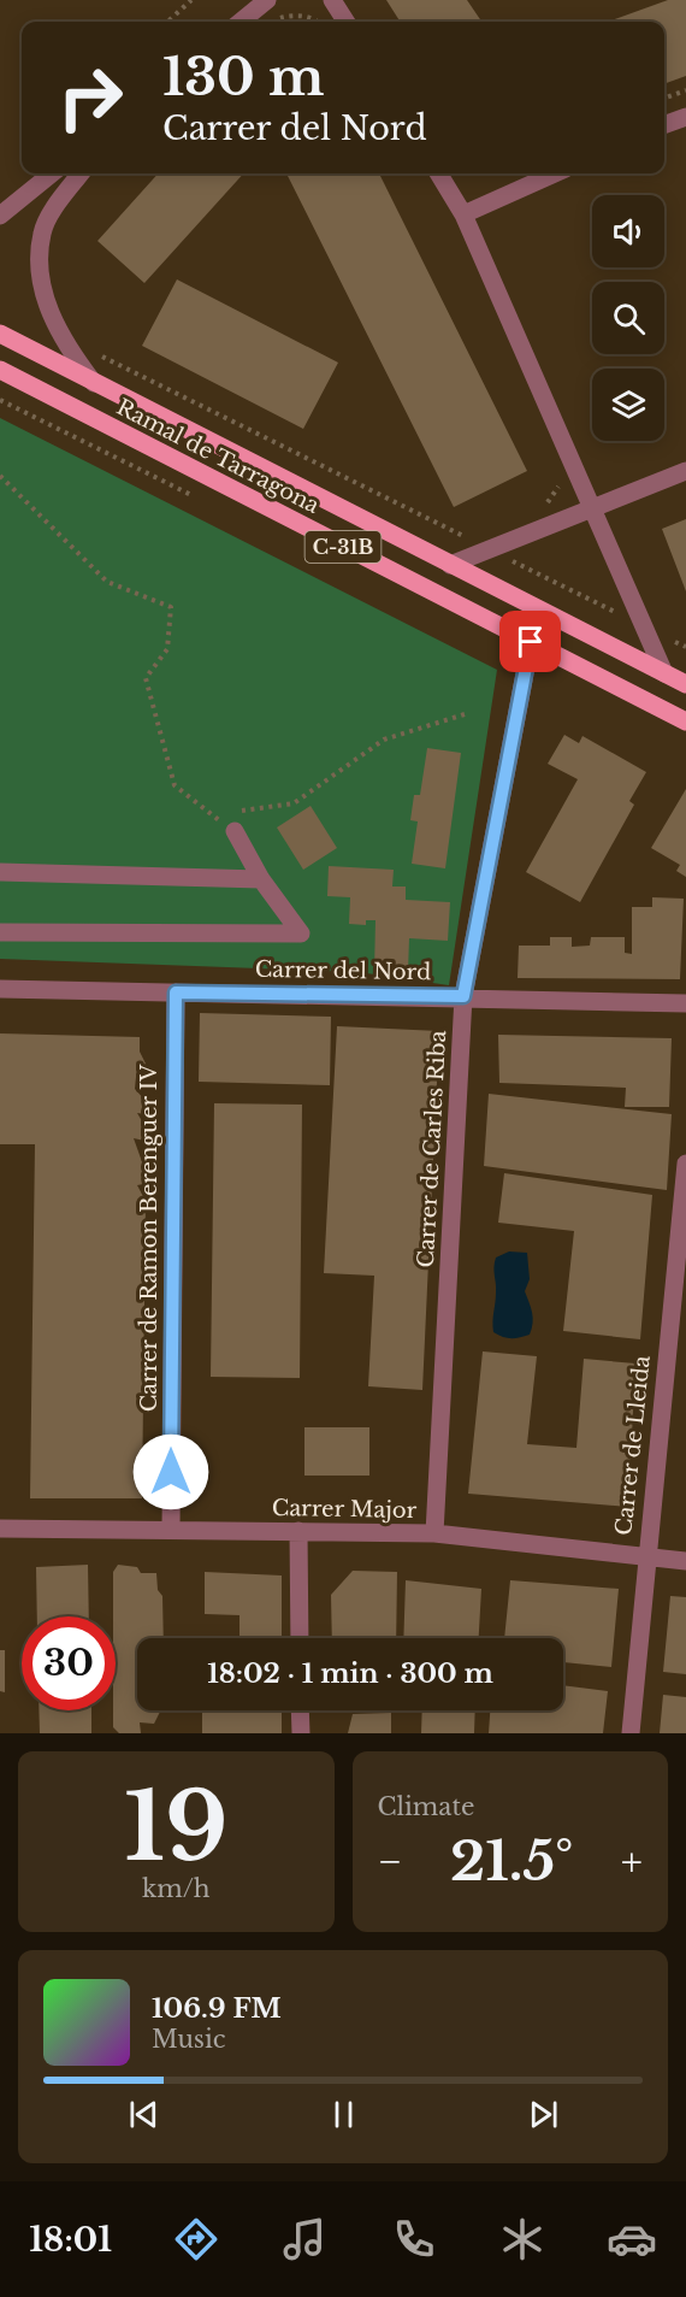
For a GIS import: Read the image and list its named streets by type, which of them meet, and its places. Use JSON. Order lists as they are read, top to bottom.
{
  "streets": {
    "main road": ["Ramal de Tarragona", "C-31B"],
    "street": [
      "Carrer del Nord",
      "Carrer de Carles Riba",
      "Carrer de Ramon Berenguer IV",
      "Carrer de Lleida",
      "Carrer Major"
    ]
  },
  "crossings": [
    ["Ramal de Tarragona", "Carrer de Carles Riba"],
    ["Carrer del Nord", "Carrer de Carles Riba"],
    ["Carrer del Nord", "Carrer de Ramon Berenguer IV"],
    ["Carrer de Carles Riba", "Carrer Major"],
    ["Carrer de Ramon Berenguer IV", "Carrer Major"],
    ["Carrer de Lleida", "Carrer Major"]
  ],
  "page": {
    "turn": ["130 m", "Carrer del Nord"],
    "limit": "30",
    "trip": "18:02 · 1 min · 300 m",
    "tile": [
      ["19", "km/h"],
      "Climate"
    ],
    "heat": ["−", "21.5°", "+"],
    "song": ["106.9 FM", "Music"],
    "tabs": "18:01"
  }
}
